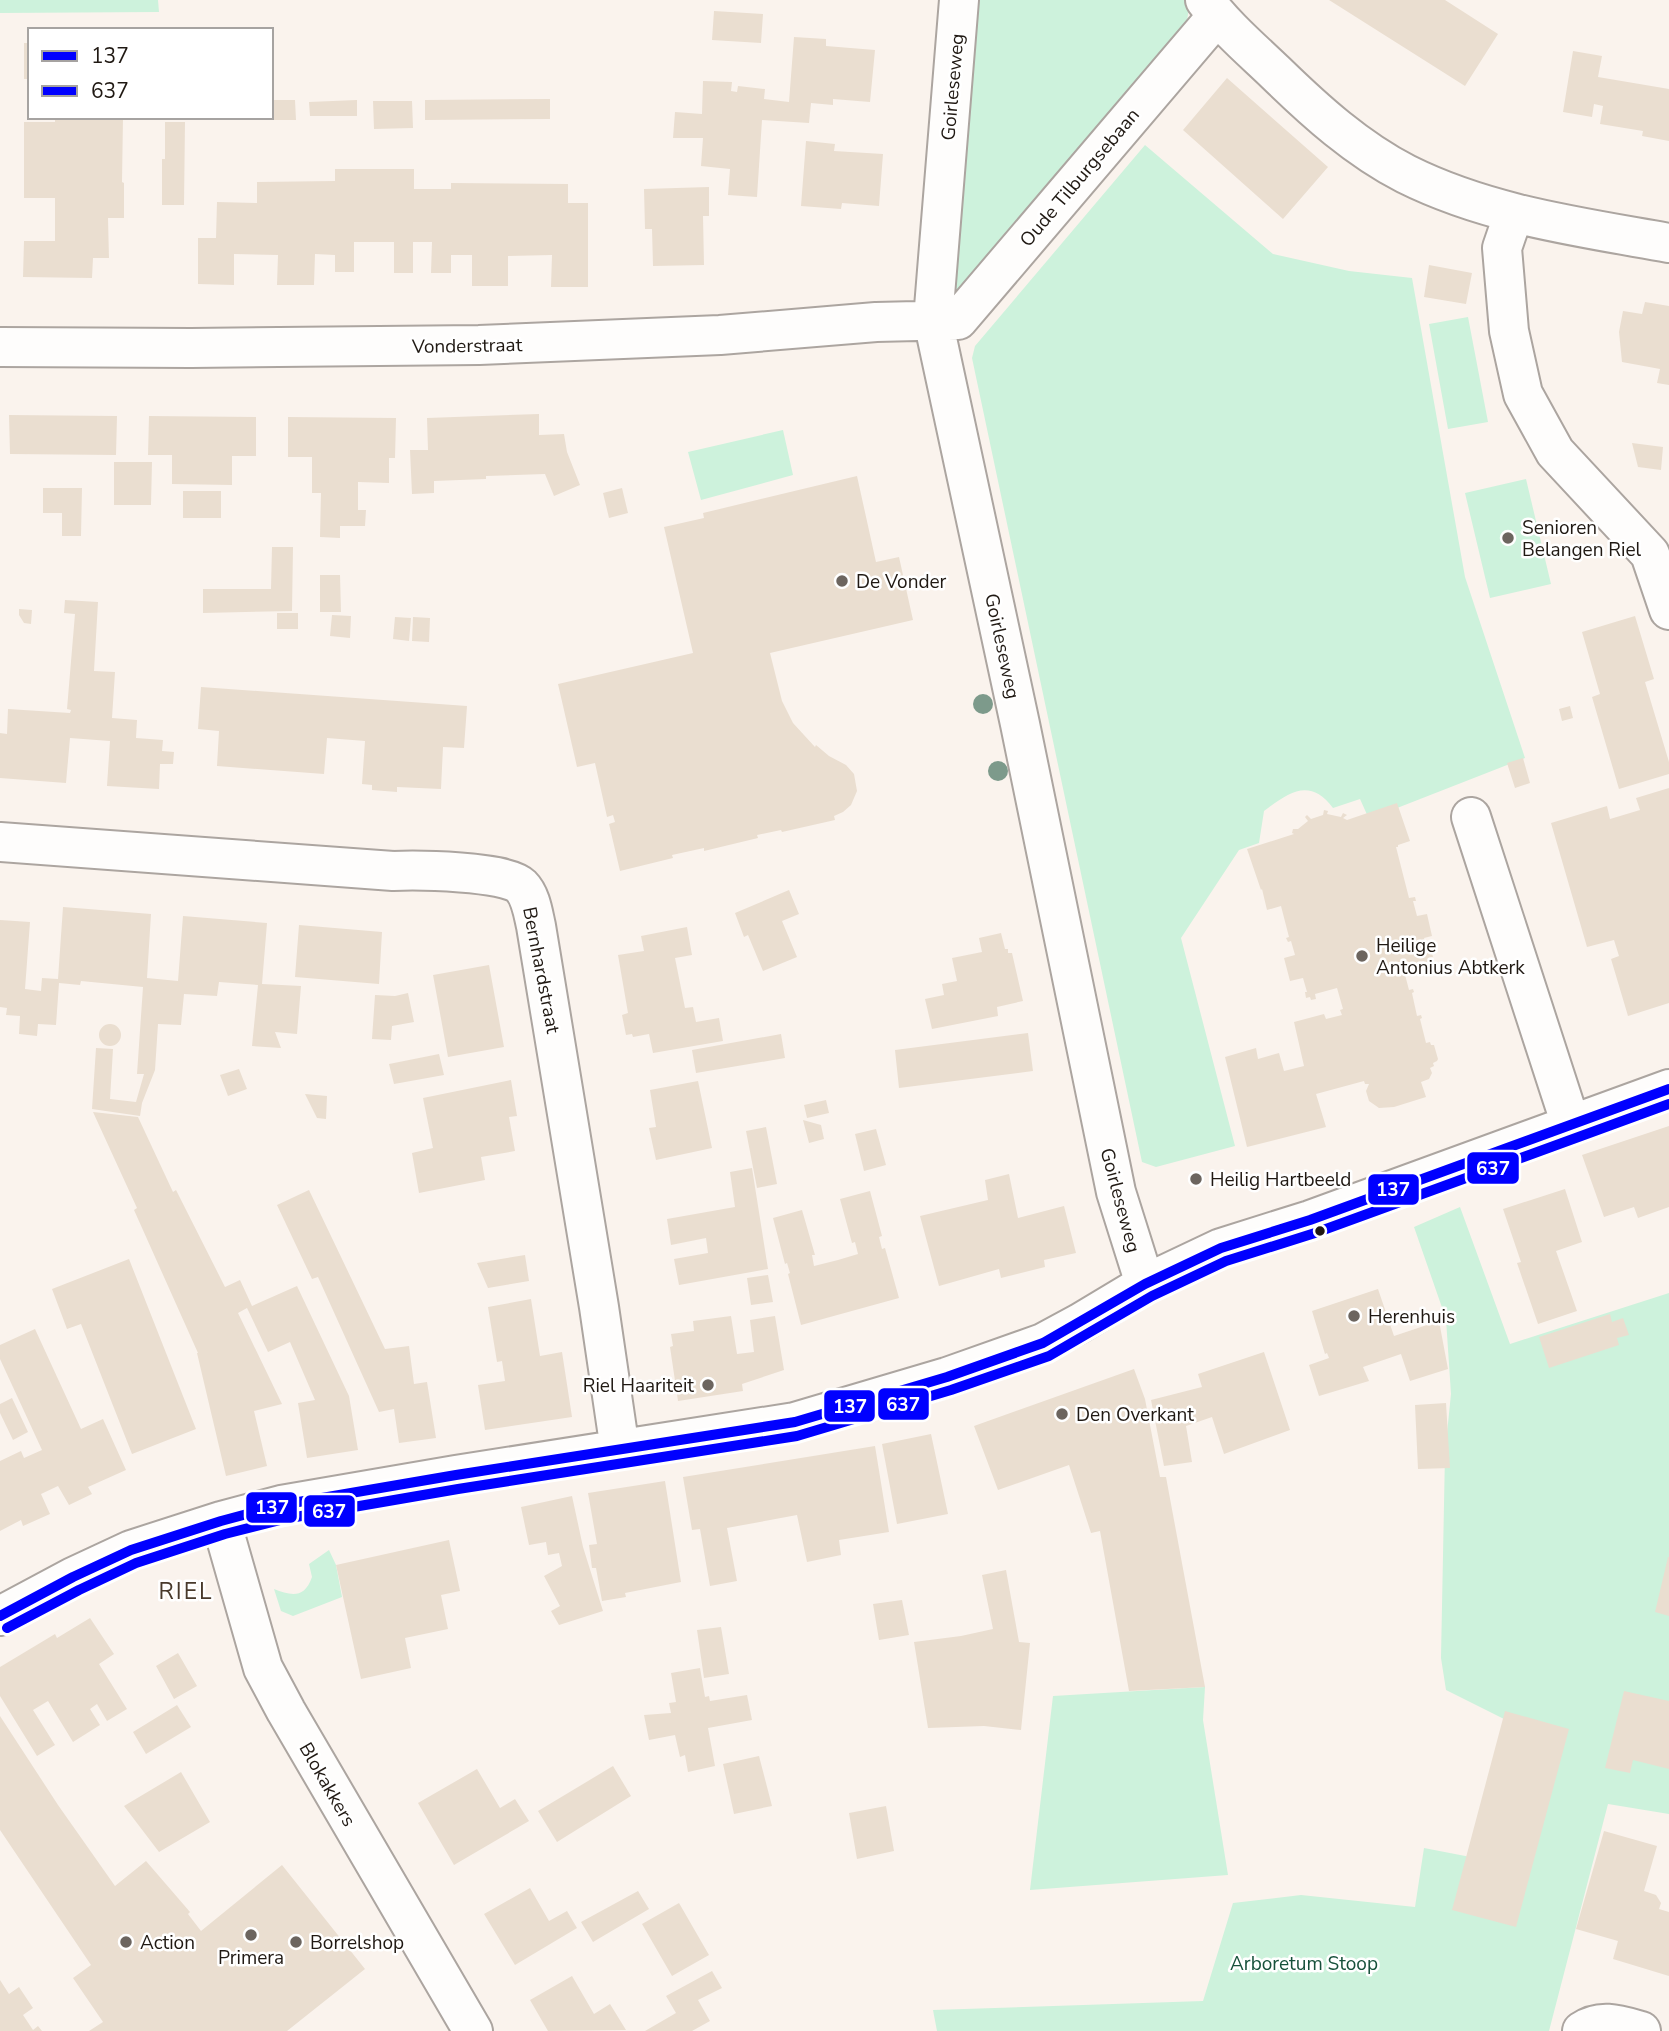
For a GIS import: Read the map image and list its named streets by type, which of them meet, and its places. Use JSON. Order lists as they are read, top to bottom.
{
  "streets": {
    "street": [
      "Goirleseweg",
      "Oude Tilburgsebaan",
      "Vonderstraat",
      "Bernhardstraat",
      "Blokakkers"
    ]
  },
  "crossings": [
    ["Goirleseweg", "Oude Tilburgsebaan"],
    ["Goirleseweg", "Vonderstraat"],
    ["Oude Tilburgsebaan", "Vonderstraat"]
  ],
  "districts": ["RIEL"],
  "parks": ["Arboretum Stoop"],
  "places": [
    "Senioren Belangen Riel",
    "De Vonder",
    "Heilige Antonius Abtkerk",
    "Heilig Hartbeeld",
    "Herenhuis",
    "Riel Haariteit",
    "Den Overkant",
    "Primera",
    "Action",
    "Borrelshop"
  ],
  "lines": ["transit line 137", "transit line 637"],
  "legend": ["137", "637"]
}
